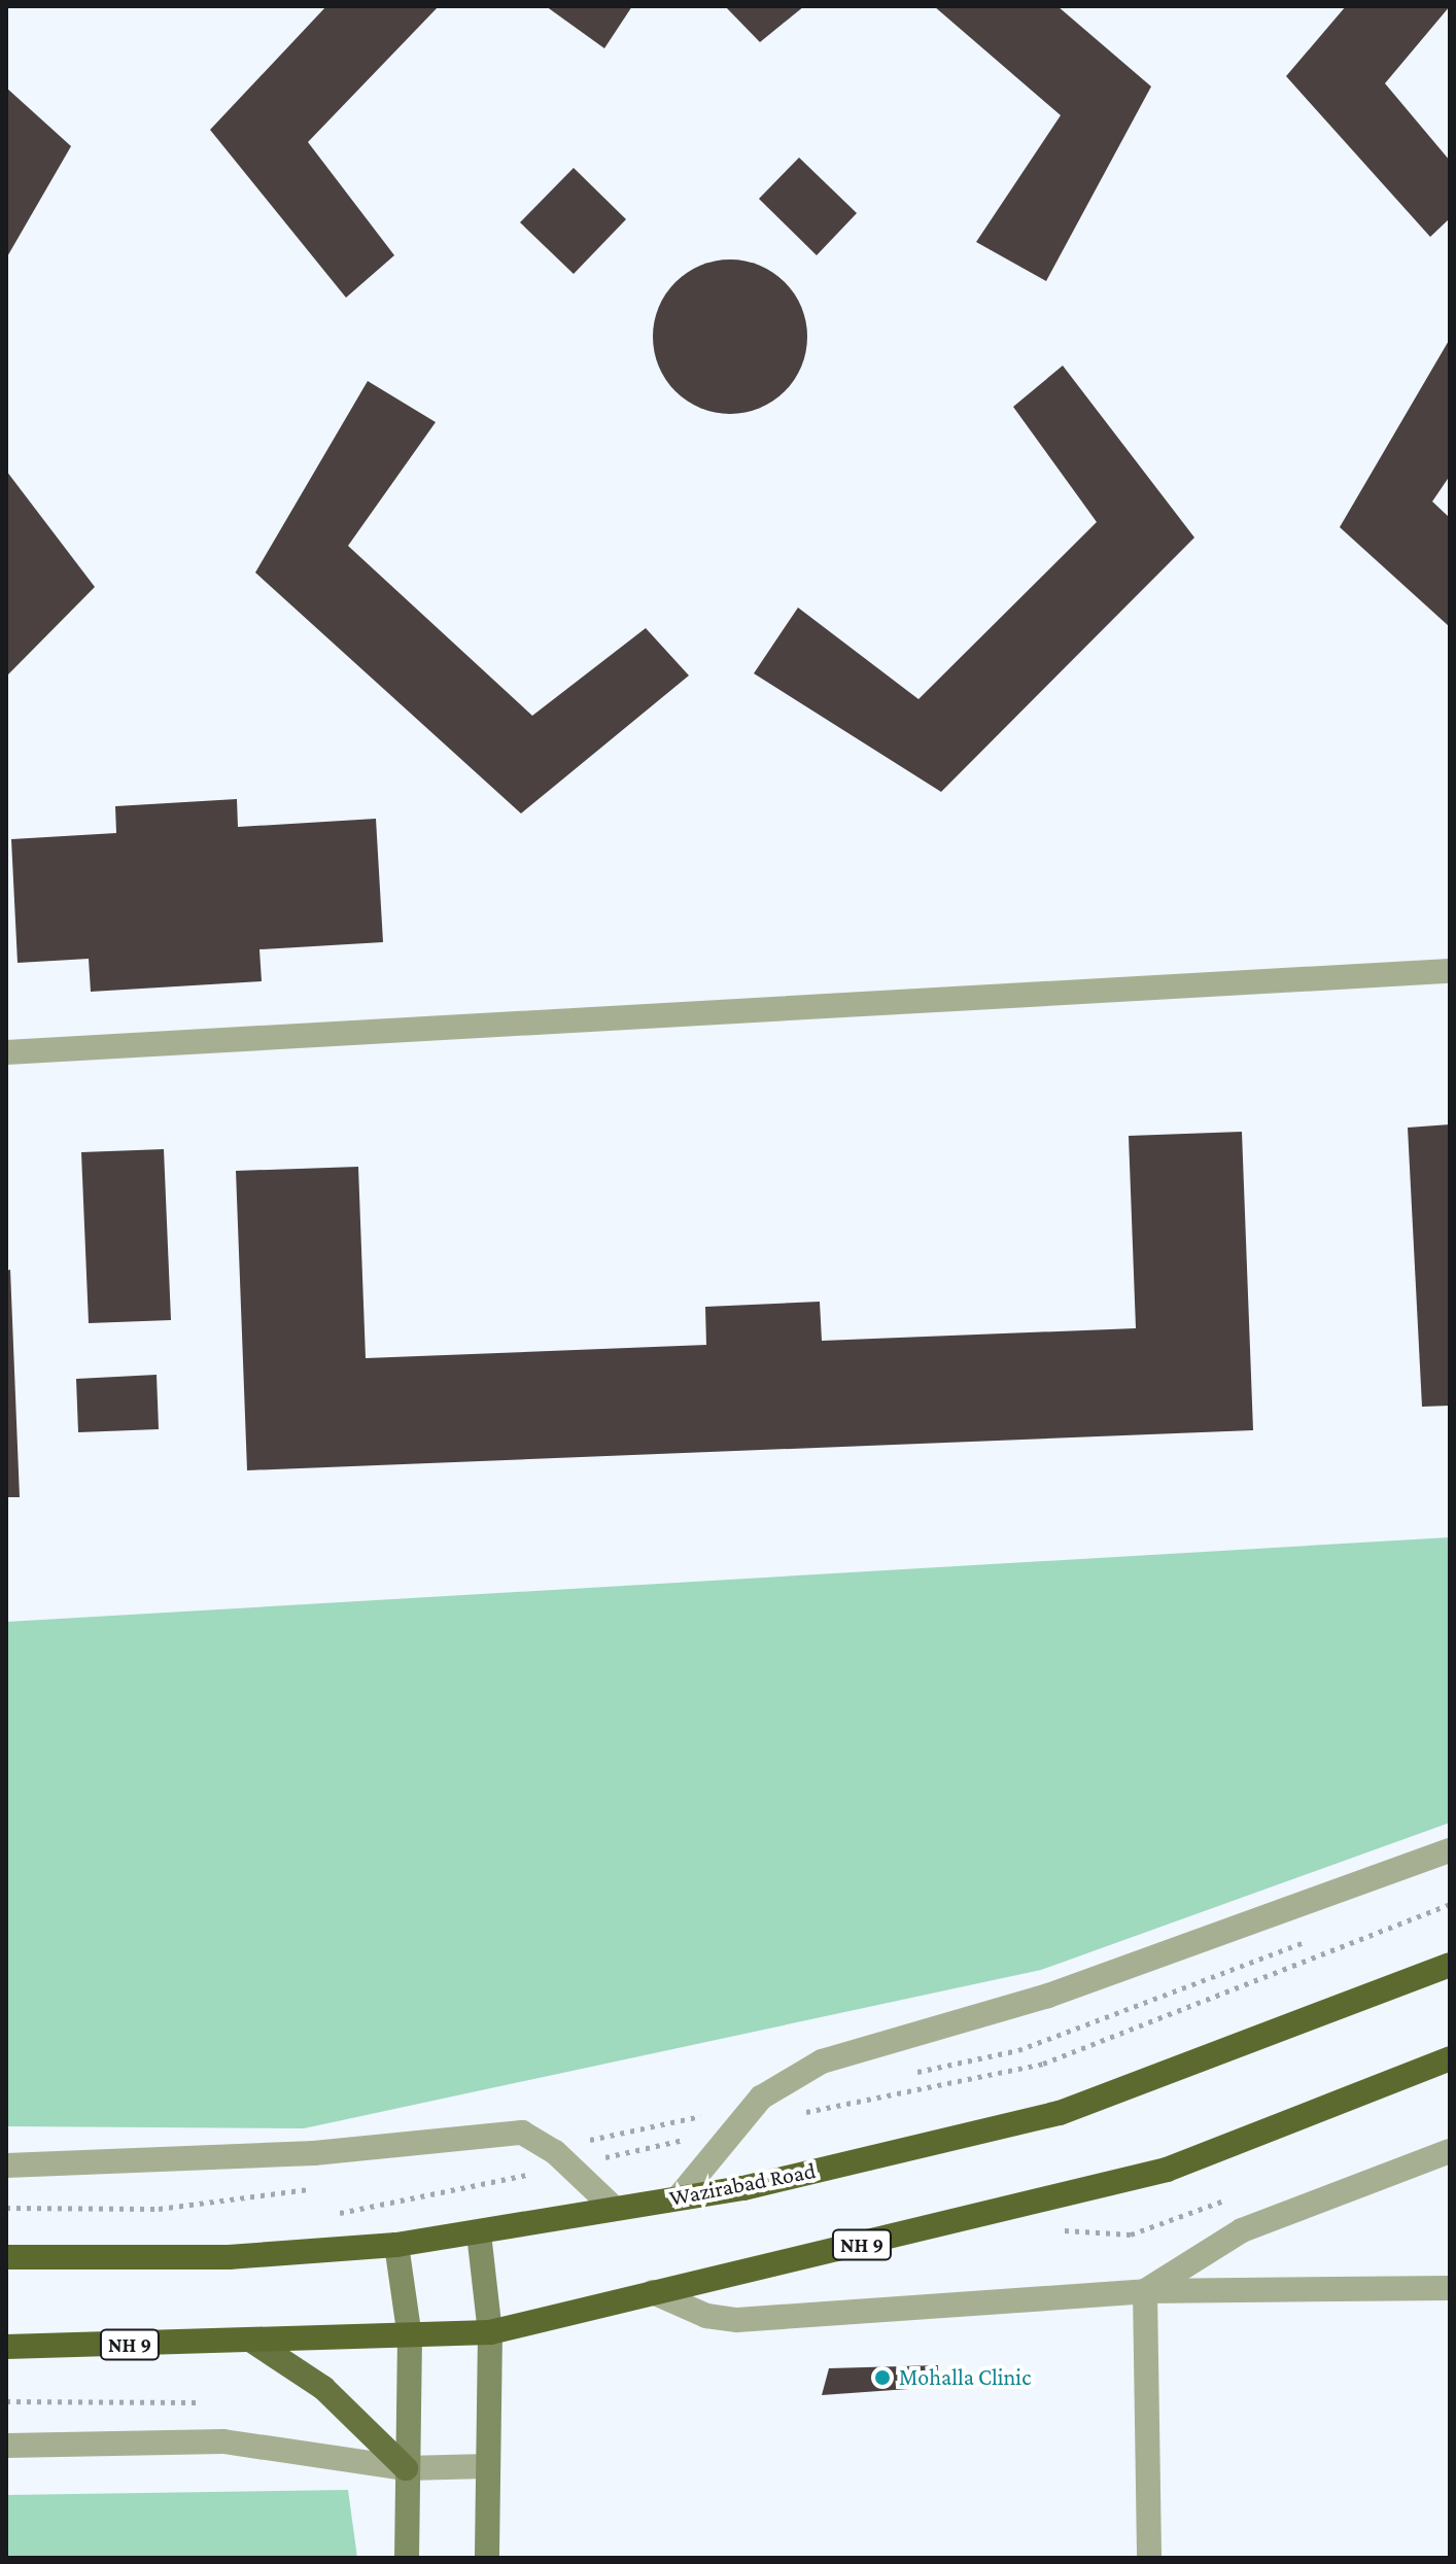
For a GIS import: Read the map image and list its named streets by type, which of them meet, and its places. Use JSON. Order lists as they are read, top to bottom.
{
  "streets": {
    "highway": ["Wazirabad Road", "NH 9"]
  },
  "places": ["Mohalla Clinic"]
}
